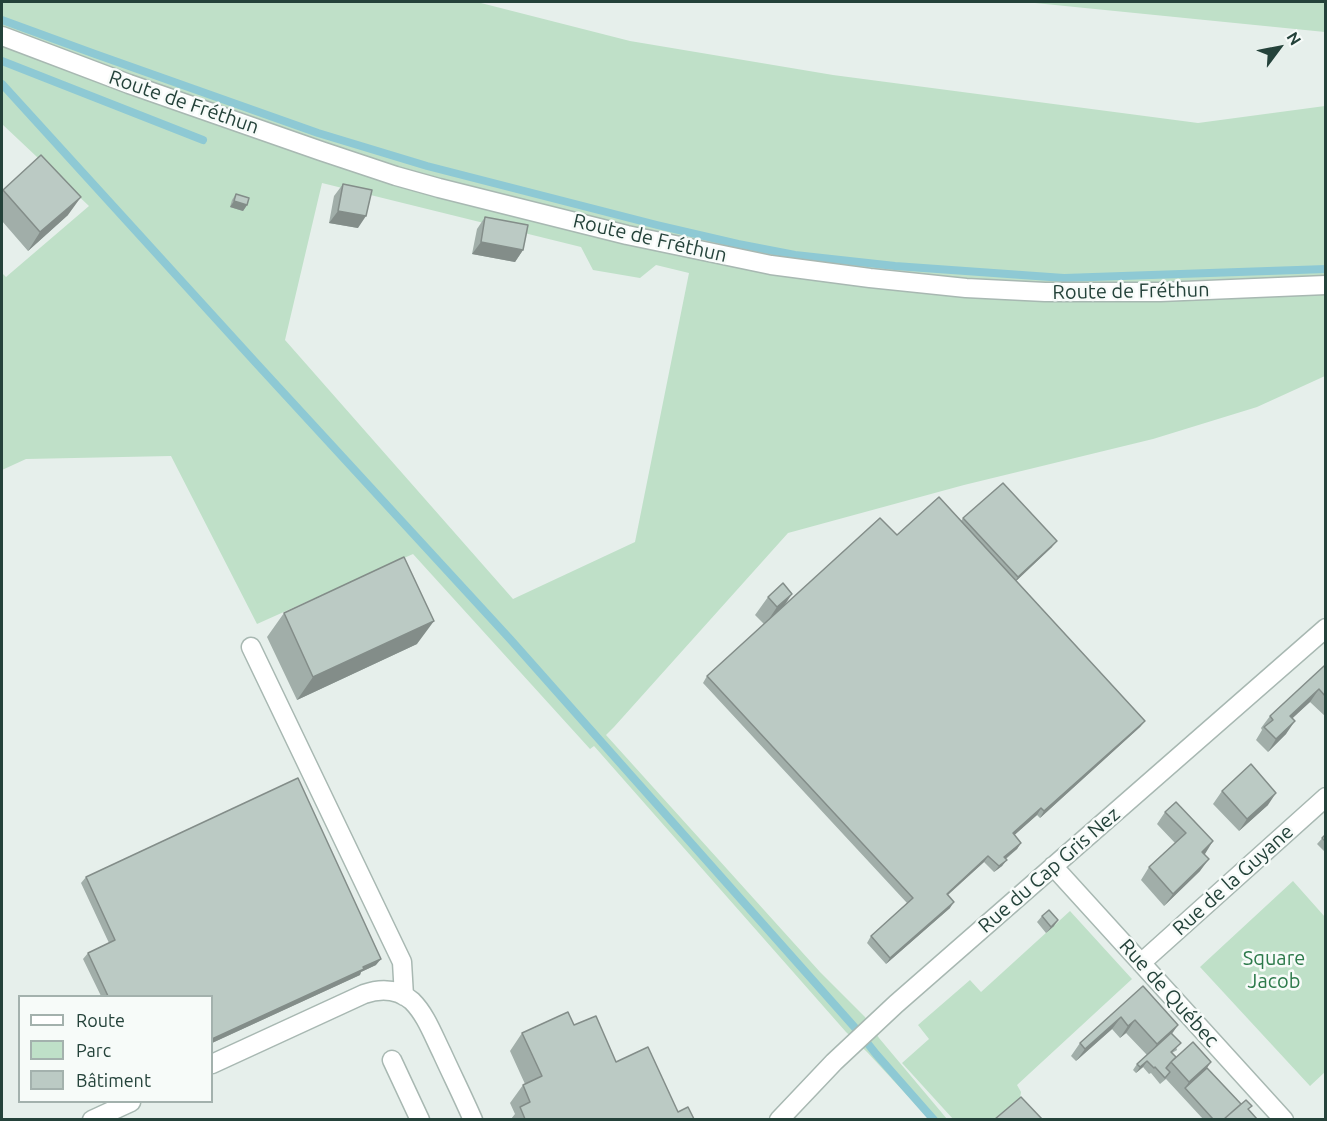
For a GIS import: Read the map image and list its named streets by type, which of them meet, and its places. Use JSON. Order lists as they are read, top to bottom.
{
  "streets": {
    "street": [
      "Route de Fréthun",
      "Rue du Cap Gris Nez",
      "Rue de la Guyane",
      "Rue de Québec"
    ]
  },
  "crossings": [
    ["Rue du Cap Gris Nez", "Rue de Québec"],
    ["Rue de la Guyane", "Rue de Québec"]
  ],
  "parks": ["Square Jacob"],
  "legend": ["Route", "Parc", "Bâtiment"],
  "north": "top right"
}
